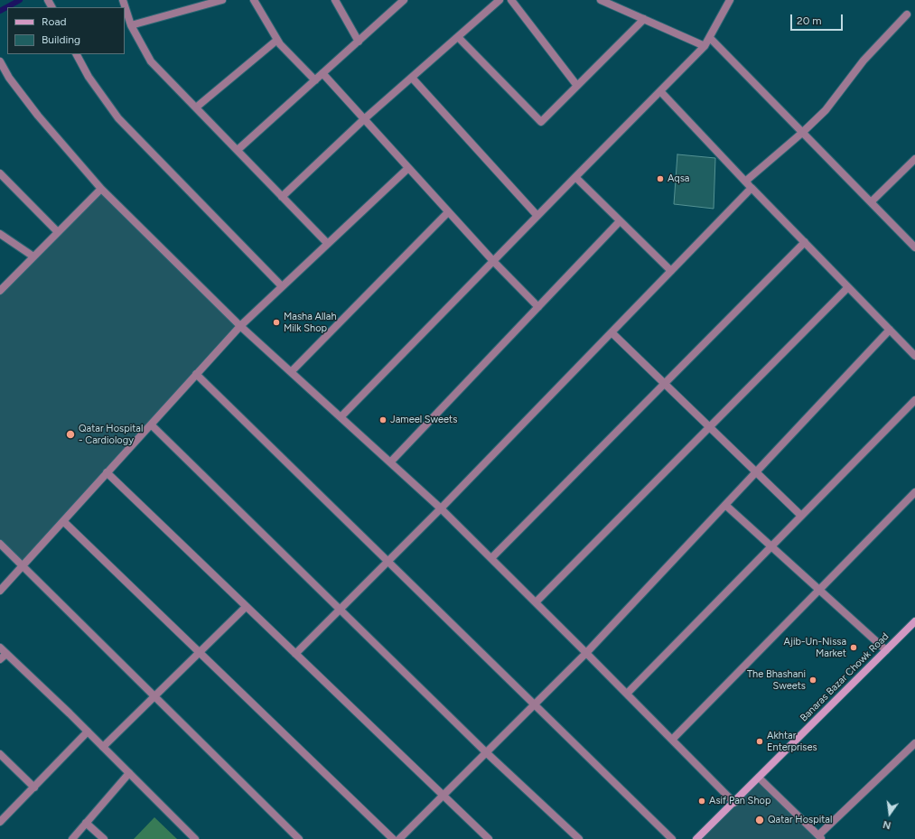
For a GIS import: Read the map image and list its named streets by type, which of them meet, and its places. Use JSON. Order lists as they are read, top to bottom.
{
  "streets": {
    "main road": ["Banaras Bazar Chowk Road"]
  },
  "places": [
    "Aqsa",
    "Masha Allah Milk Shop",
    "Jameel Sweets",
    "Qatar Hospital - Cardiology",
    "Ajib-Un-Nissa Market",
    "The Bhashani Sweets",
    "Akhtar Enterprises",
    "Asif Pan Shop",
    "Qatar Hospital"
  ],
  "legend": ["Road", "Building"],
  "scale_bar": "20 m",
  "north": "bottom"
}
